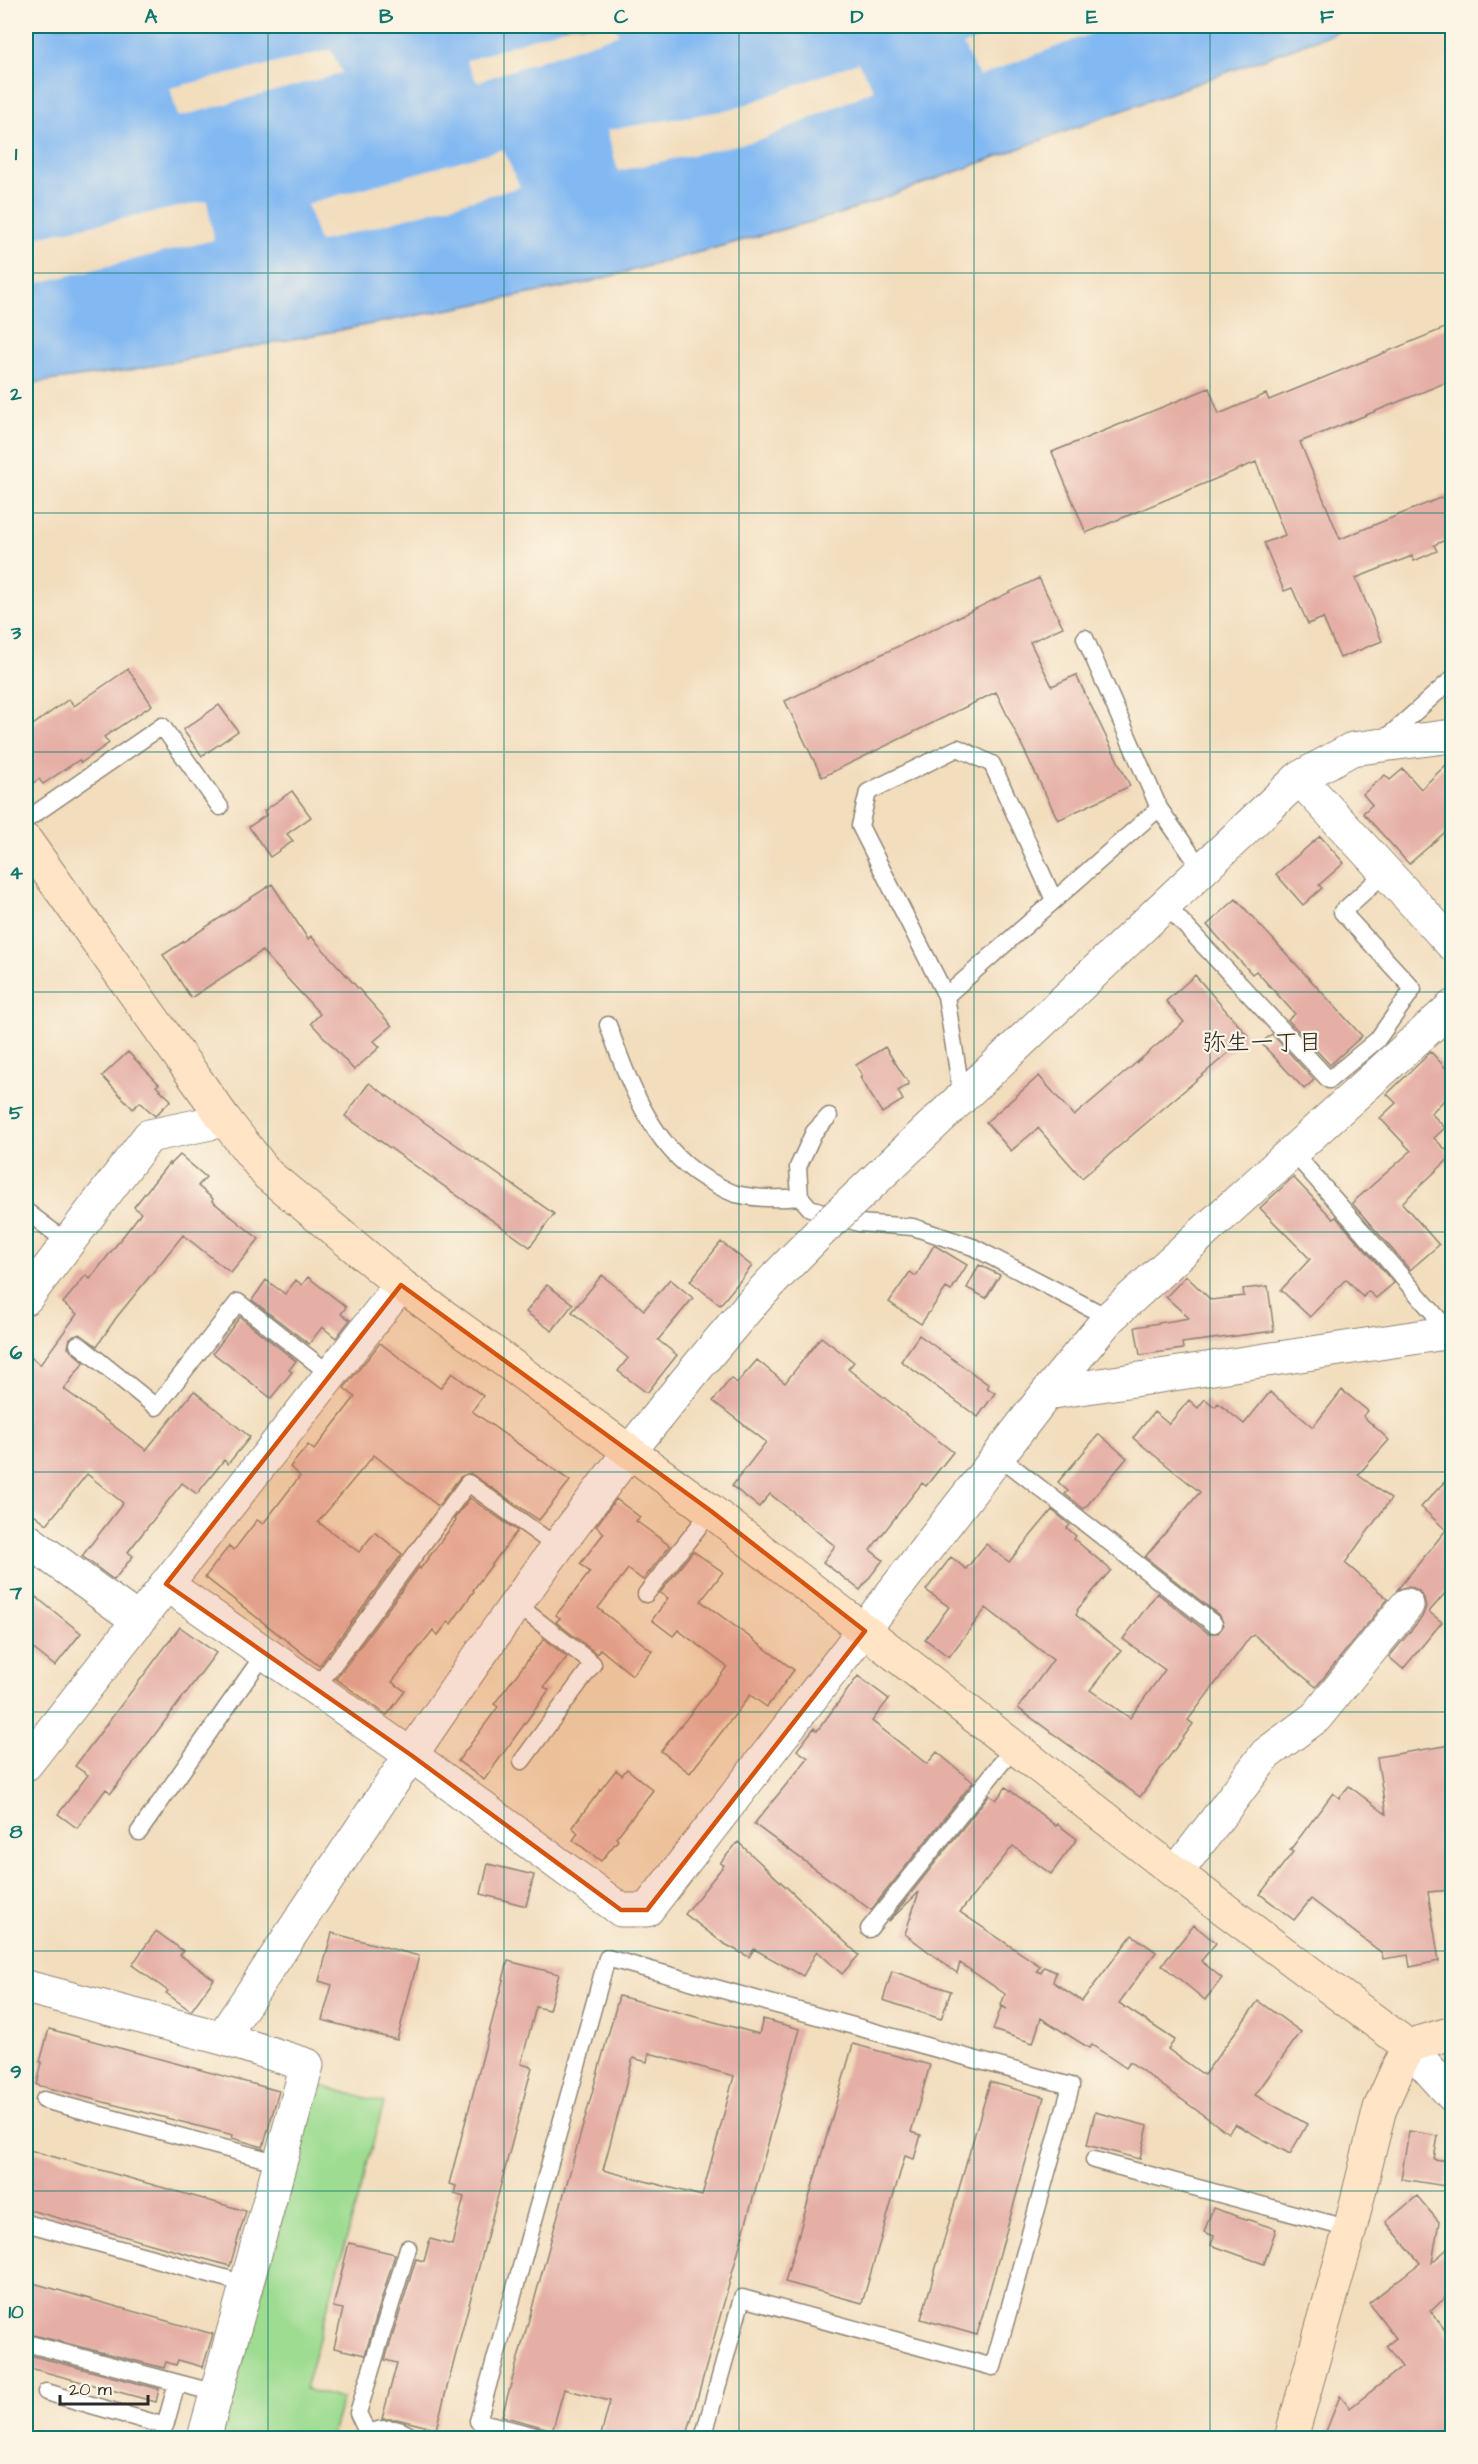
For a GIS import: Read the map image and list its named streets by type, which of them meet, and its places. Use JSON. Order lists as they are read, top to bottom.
{
  "districts": ["弥生一丁目"],
  "scale_bar": "20 m",
  "grid": {
    "columns": [
      "A",
      "B",
      "C",
      "D",
      "E",
      "F"
    ],
    "rows": [
      "1",
      "2",
      "3",
      "4",
      "5",
      "6",
      "7",
      "8",
      "9",
      "10"
    ]
  }
}
